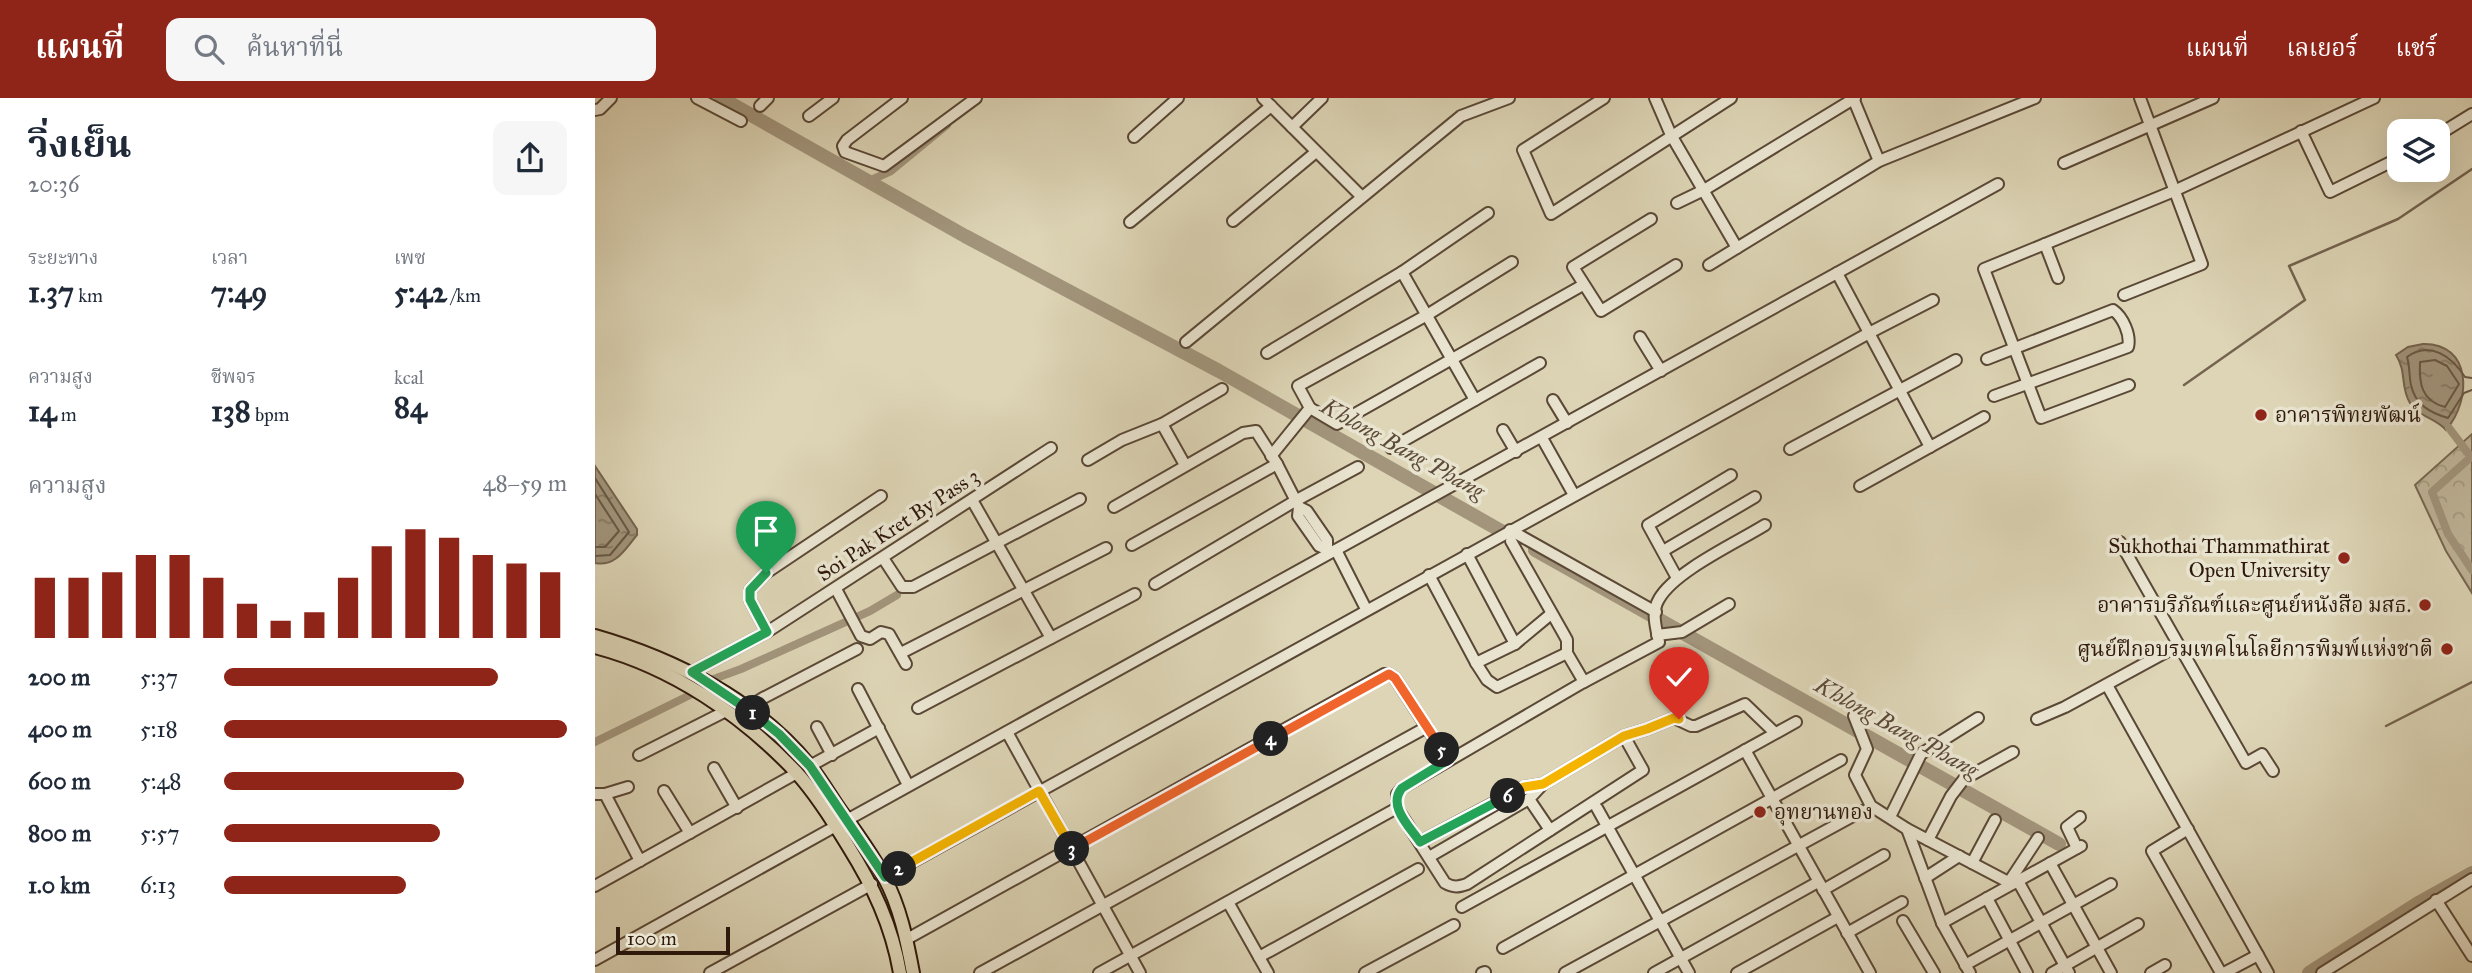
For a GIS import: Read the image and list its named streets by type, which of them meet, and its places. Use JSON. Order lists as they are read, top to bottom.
{
  "streets": {
    "street": ["Soi Pak Kret By Pass 3"]
  },
  "water": ["Khlong Bang Phang"],
  "places": [
    "อาคารพิทยพัฒน์",
    "Sukhothai Thammathirat Open University",
    "อาคารบริภัณฑ์และศูนย์หนังสือ มสธ.",
    "ศูนย์ฝึกอบรมเทคโนโลยีการพิมพ์แห่งชาติ",
    "อุทยานทอง"
  ],
  "scale_bar": "100 m",
  "page": {
    "header": "แผนที่",
    "search": "ค้นหาที่นี่",
    "nav": ["แผนที่", "เลเยอร์", "แชร์"],
    "heading": ["วิ่งเย็น", "20:36"],
    "stats": [
      ["ระยะทาง", "1.37 km"],
      ["เวลา", "7:49"],
      ["เพซ", "5:42 /km"],
      ["ความสูง", "14 m"],
      ["ชีพจร", "138 bpm"],
      ["kcal", "84"]
    ],
    "chart": ["ความสูง", "48–59 m"],
    "list": [
      {
        "name": "200 m",
        "note": "5:37"
      },
      {
        "name": "400 m",
        "note": "5:18"
      },
      {
        "name": "600 m",
        "note": "5:48"
      },
      {
        "name": "800 m",
        "note": "5:57"
      },
      {
        "name": "1.0 km",
        "note": "6:13"
      }
    ],
    "pins": [
      "1",
      "4",
      "5",
      "6",
      "3",
      "2"
    ],
    "scale": "100 m"
  }
}
